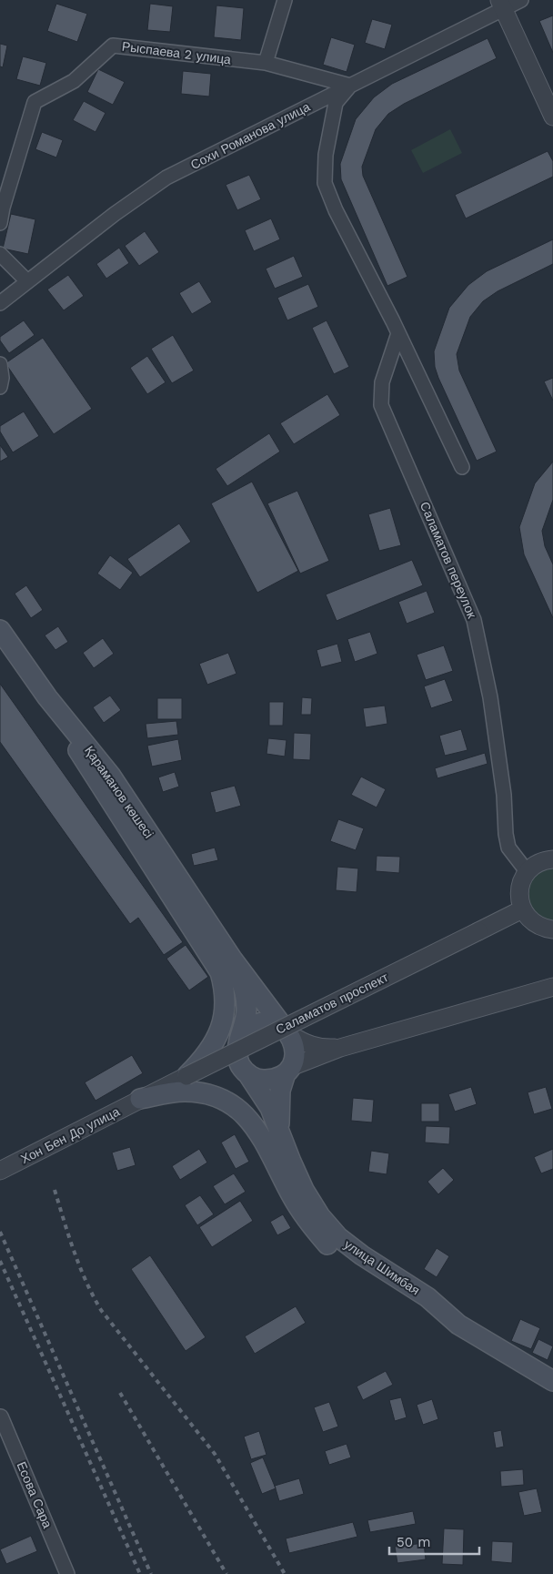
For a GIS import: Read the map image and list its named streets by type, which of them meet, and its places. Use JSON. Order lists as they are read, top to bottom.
{
  "streets": {
    "main road": ["Қараманов көшесі", "улица Шимбая"],
    "street": [
      "Рыспаева 2 улица",
      "Сохи Романова улица",
      "Саламатов переулок",
      "Саламатов проспект",
      "Хон Бен До улица",
      "Есова Сара"
    ]
  },
  "crossings": [
    ["Рыспаева 2 улица", "Сохи Романова улица"],
    ["Саламатов проспект", "Хон Бен До улица"]
  ],
  "scale_bar": "50 m"
}
